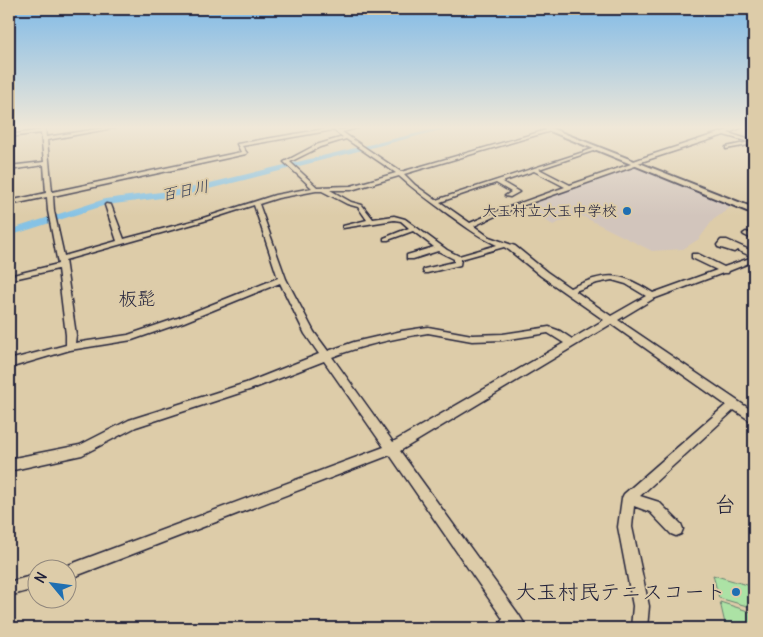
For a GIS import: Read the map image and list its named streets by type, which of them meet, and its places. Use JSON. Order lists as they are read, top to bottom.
{
  "districts": ["板髭", "台"],
  "water": ["百日川"],
  "places": ["大玉村立大玉中学校", "大玉村民テニスコート"],
  "north": "top left"
}
